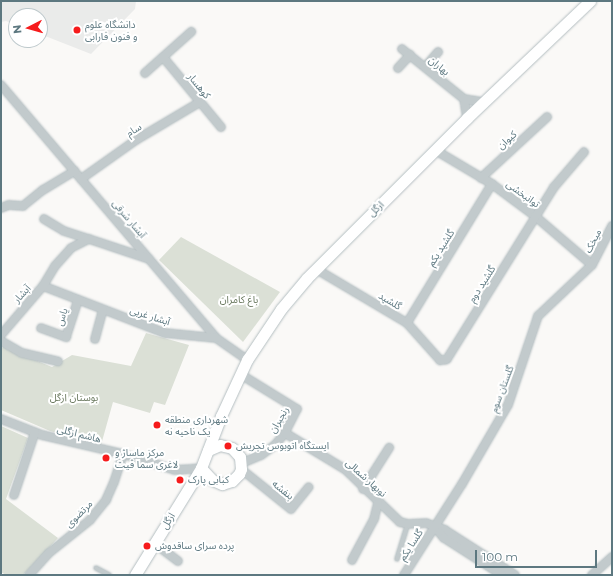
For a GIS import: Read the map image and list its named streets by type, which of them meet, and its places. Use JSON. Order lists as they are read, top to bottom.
{
  "streets": {
    "main road": ["ازگل"],
    "street": [
      "بهاران",
      "کوهسار",
      "سام",
      "کیوان",
      "توانبخشی",
      "آبشار شرقی",
      "میخک",
      "گلشيد يكم",
      "گلشيد دوم",
      "آبشار",
      "گلشید",
      "آبشار غربی",
      "یاس",
      "گلستان سوم",
      "رنجبران",
      "هاشم ازگلی",
      "نوبهار شمالی",
      "بنفشه",
      "مرتضوی",
      "گلسا يكم"
    ]
  },
  "crossings": [
    ["کوهسار", "سام"],
    ["سام", "آبشار شرقی"],
    ["کیوان", "توانبخشی"],
    ["توانبخشی", "ازگل"],
    ["توانبخشی", "میخک"],
    ["توانبخشی", "گلشيد يكم"],
    ["توانبخشی", "گلشيد دوم"],
    ["توانبخشی", "گلستان سوم"],
    ["ازگل", "آبشار شرقی"],
    ["ازگل", "گلشید"],
    ["ازگل", "رنجبران"],
    ["ازگل", "هاشم ازگلی"],
    ["ازگل", "بنفشه"],
    ["آبشار شرقی", "آبشار غربی"],
    ["میخک", "گلستان سوم"],
    ["گلشيد يكم", "گلشید"],
    ["گلشيد دوم", "گلشید"],
    ["آبشار غربی", "یاس"],
    ["گلستان سوم", "گلسا يكم"],
    ["رنجبران", "هاشم ازگلی"],
    ["رنجبران", "نوبهار شمالی"],
    ["رنجبران", "بنفشه"],
    ["هاشم ازگلی", "بنفشه"],
    ["هاشم ازگلی", "مرتضوی"]
  ],
  "parks": ["باغ کامران", "بوستان ازگل"],
  "places": [
    "دانشگاه علوم و فنون فارابی",
    "شهرداری منطقه یک ناحیه نه",
    "ایستگاه اتوبوس تجریش",
    "مرکز ماساژ و لاغری سما فیت",
    "کبابی پارک",
    "پرده سرای ساقدوش"
  ],
  "scale_bar": "100 m",
  "north": "left"
}
